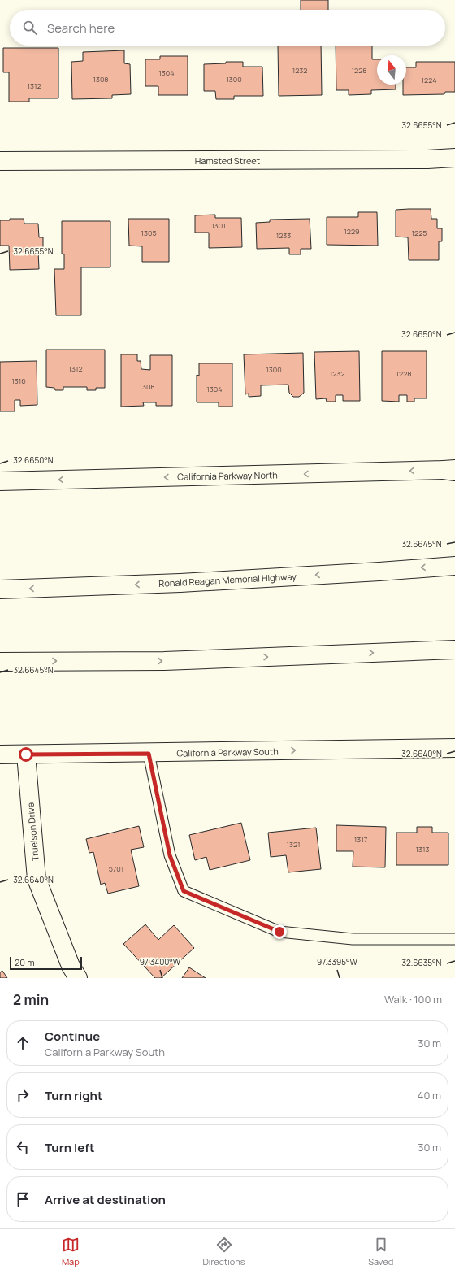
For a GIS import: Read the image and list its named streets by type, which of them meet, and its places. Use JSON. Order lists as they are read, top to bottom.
{
  "streets": {
    "main road": [
      "Hamsted Street",
      "California Parkway North",
      "Ronald Reagan Memorial Highway",
      "California Parkway South",
      "Truelson Drive"
    ]
  },
  "crossings": [
    ["California Parkway South", "Truelson Drive"]
  ],
  "one_way": ["California Parkway North"],
  "house_numbers": [
    "1232",
    "1228",
    "1304",
    "1308",
    "1300",
    "1224",
    "1312",
    "1301",
    "1229",
    "1305",
    "1225",
    "1233",
    "1312",
    "1300",
    "1232",
    "1228",
    "1316",
    "1308",
    "1304",
    "1317",
    "1321",
    "1313",
    "5701"
  ],
  "scale_bar": "20 m",
  "north": "top",
  "page": {
    "search": "Search here",
    "scale": "20 m",
    "heading": ["2 min", "Walk · 100 m"],
    "list": [
      ["Continue", "California Parkway South", "30 m"],
      ["Turn right", "40 m"],
      ["Turn left", "30 m"],
      "Arrive at destination"
    ],
    "nav": ["Map", "Directions", "Saved"]
  },
  "coordinates": [
    "32.6655°N",
    "32.6650°N",
    "32.6645°N",
    "32.6640°N",
    "97.3400°W",
    "97.3395°W",
    "32.6635°N"
  ]
}
